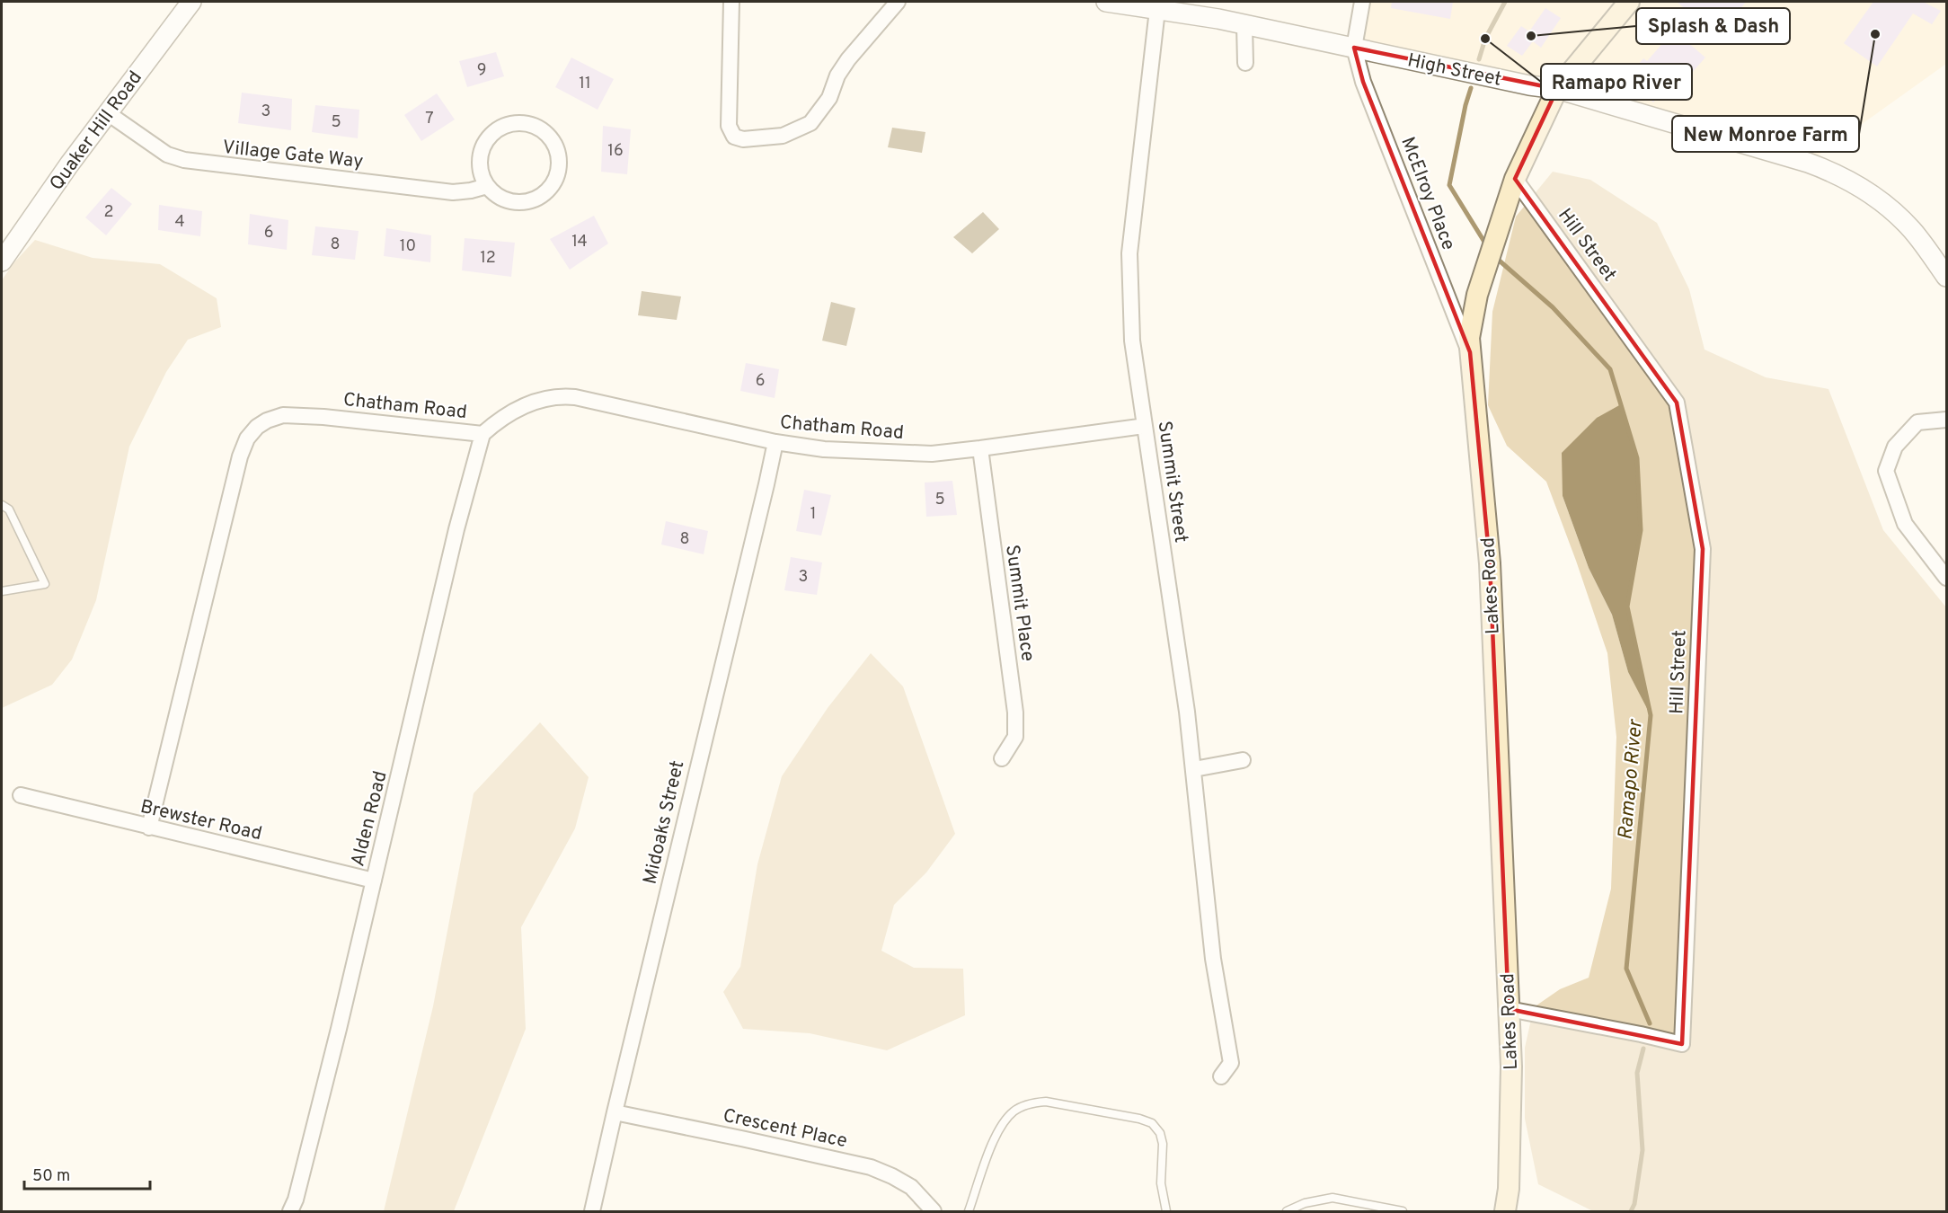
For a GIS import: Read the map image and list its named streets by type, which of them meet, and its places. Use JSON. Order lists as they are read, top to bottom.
{
  "streets": {
    "main road": ["Lakes Road"],
    "street": [
      "High Street",
      "Quaker Hill Road",
      "Village Gate Way",
      "McElroy Place",
      "Hill Street",
      "Chatham Road",
      "Summit Street",
      "Summit Place",
      "Alden Road",
      "Brewster Road",
      "Midoaks Street",
      "Crescent Place"
    ]
  },
  "crossings": [
    ["High Street", "McElroy Place"],
    ["High Street", "Summit Street"],
    ["High Street", "Lakes Road"],
    ["Quaker Hill Road", "Village Gate Way"],
    ["McElroy Place", "Lakes Road"],
    ["Hill Street", "Lakes Road"],
    ["Chatham Road", "Summit Street"],
    ["Chatham Road", "Summit Place"],
    ["Chatham Road", "Alden Road"],
    ["Chatham Road", "Brewster Road"],
    ["Chatham Road", "Midoaks Street"],
    ["Alden Road", "Brewster Road"],
    ["Midoaks Street", "Crescent Place"]
  ],
  "water": ["Ramapo River"],
  "places": ["New Monroe Farm", "Splash & Dash", "Ramapo River"],
  "house_numbers": [
    "9",
    "11",
    "3",
    "7",
    "5",
    "16",
    "2",
    "4",
    "6",
    "14",
    "8",
    "10",
    "12",
    "6",
    "5",
    "1",
    "8",
    "3"
  ],
  "scale_bar": "50 m"
}
